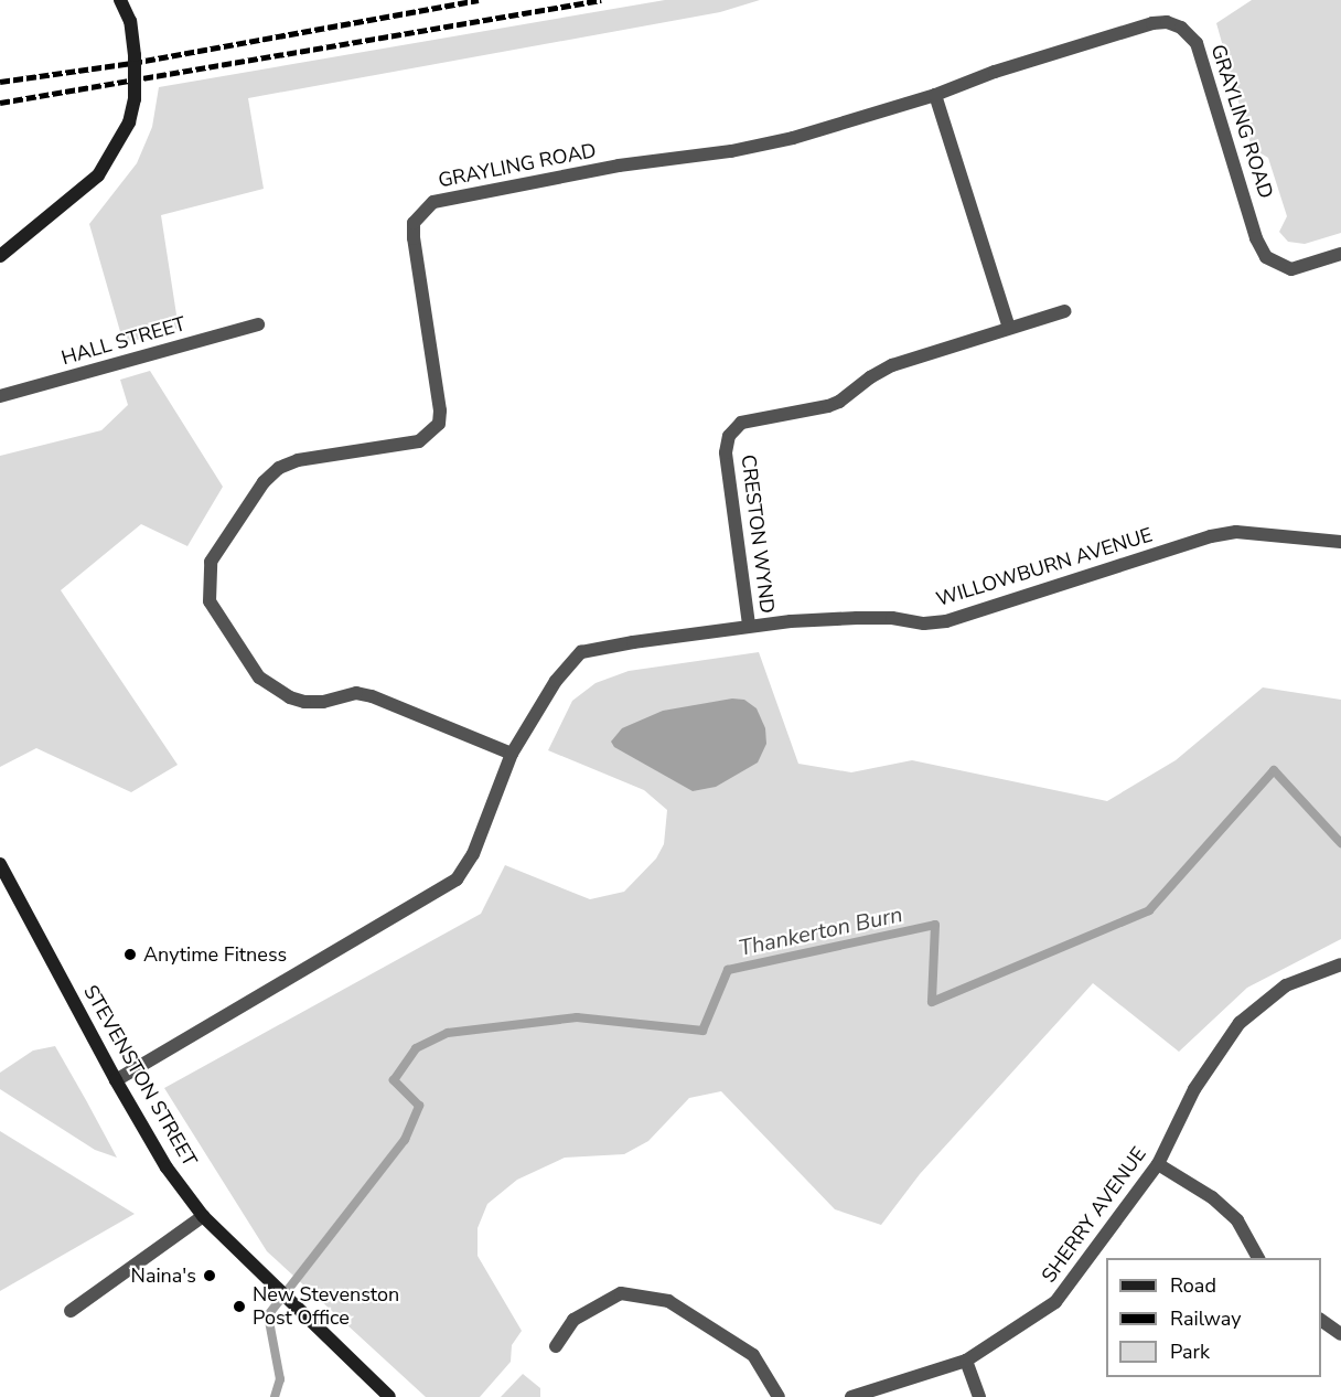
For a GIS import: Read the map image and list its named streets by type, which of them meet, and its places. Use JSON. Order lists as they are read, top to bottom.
{
  "streets": {
    "main road": ["STEVENSTON STREET"],
    "street": [
      "GRAYLING ROAD",
      "HALL STREET",
      "CRESTON WYND",
      "WILLOWBURN AVENUE",
      "SHERRY AVENUE"
    ]
  },
  "crossings": [
    ["GRAYLING ROAD", "WILLOWBURN AVENUE"],
    ["CRESTON WYND", "WILLOWBURN AVENUE"],
    ["WILLOWBURN AVENUE", "STEVENSTON STREET"]
  ],
  "water": ["Thankerton Burn"],
  "places": ["Anytime Fitness", "Naina's", "New Stevenston Post Office"],
  "legend": ["Road", "Railway", "Park"]
}
